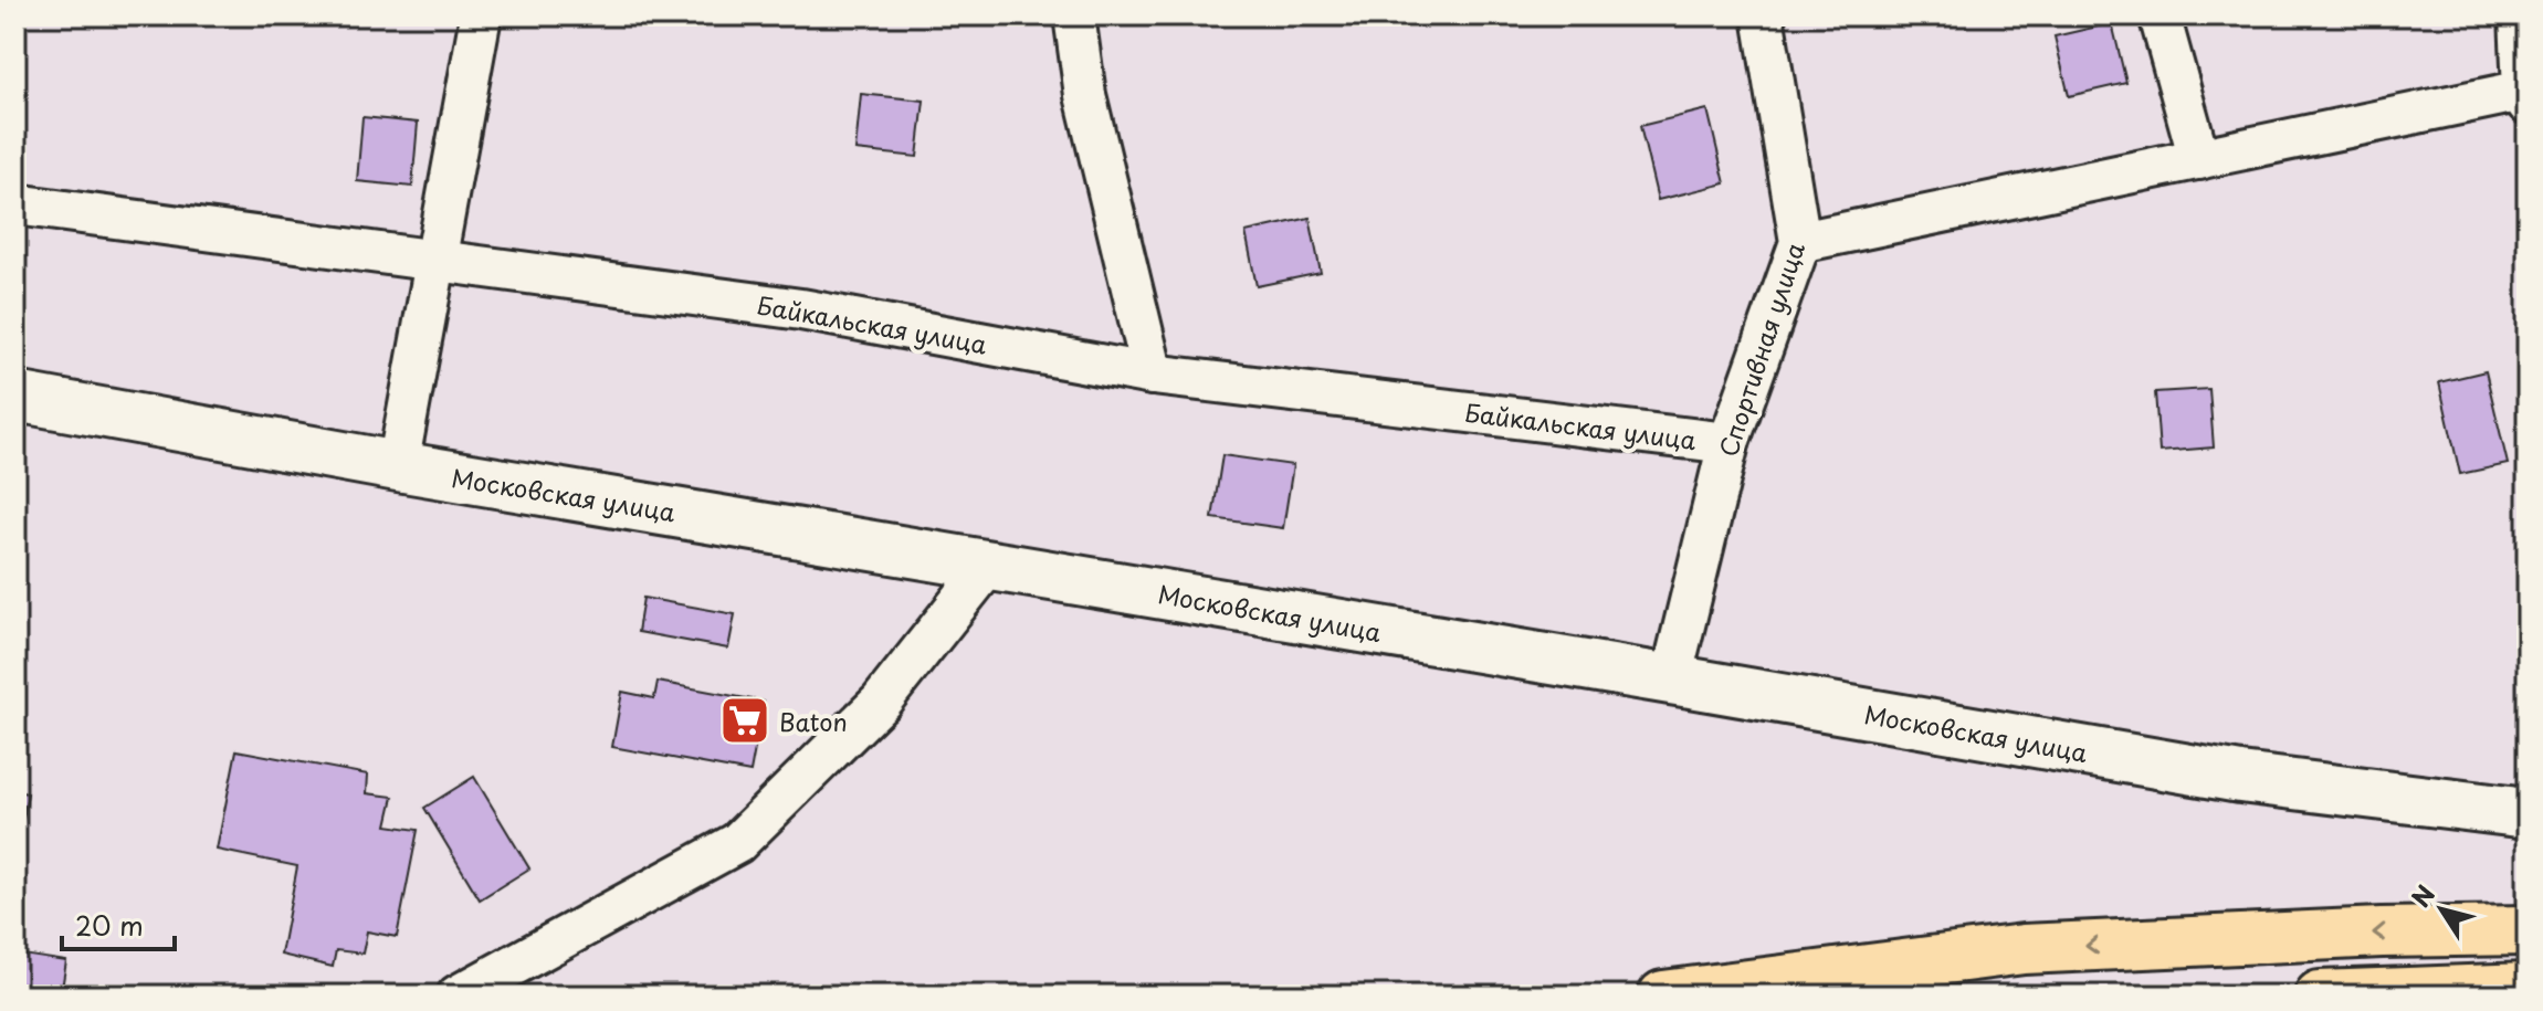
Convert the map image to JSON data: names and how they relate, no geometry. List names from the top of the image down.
{
  "streets": {
    "street": ["Байкальская улица", "Спортивная улица", "Московская улица"]
  },
  "crossings": [
    ["Байкальская улица", "Спортивная улица"],
    ["Спортивная улица", "Московская улица"]
  ],
  "places": {
    "supermarket": ["Baton"]
  },
  "scale_bar": "20 m",
  "north": "top left"
}
